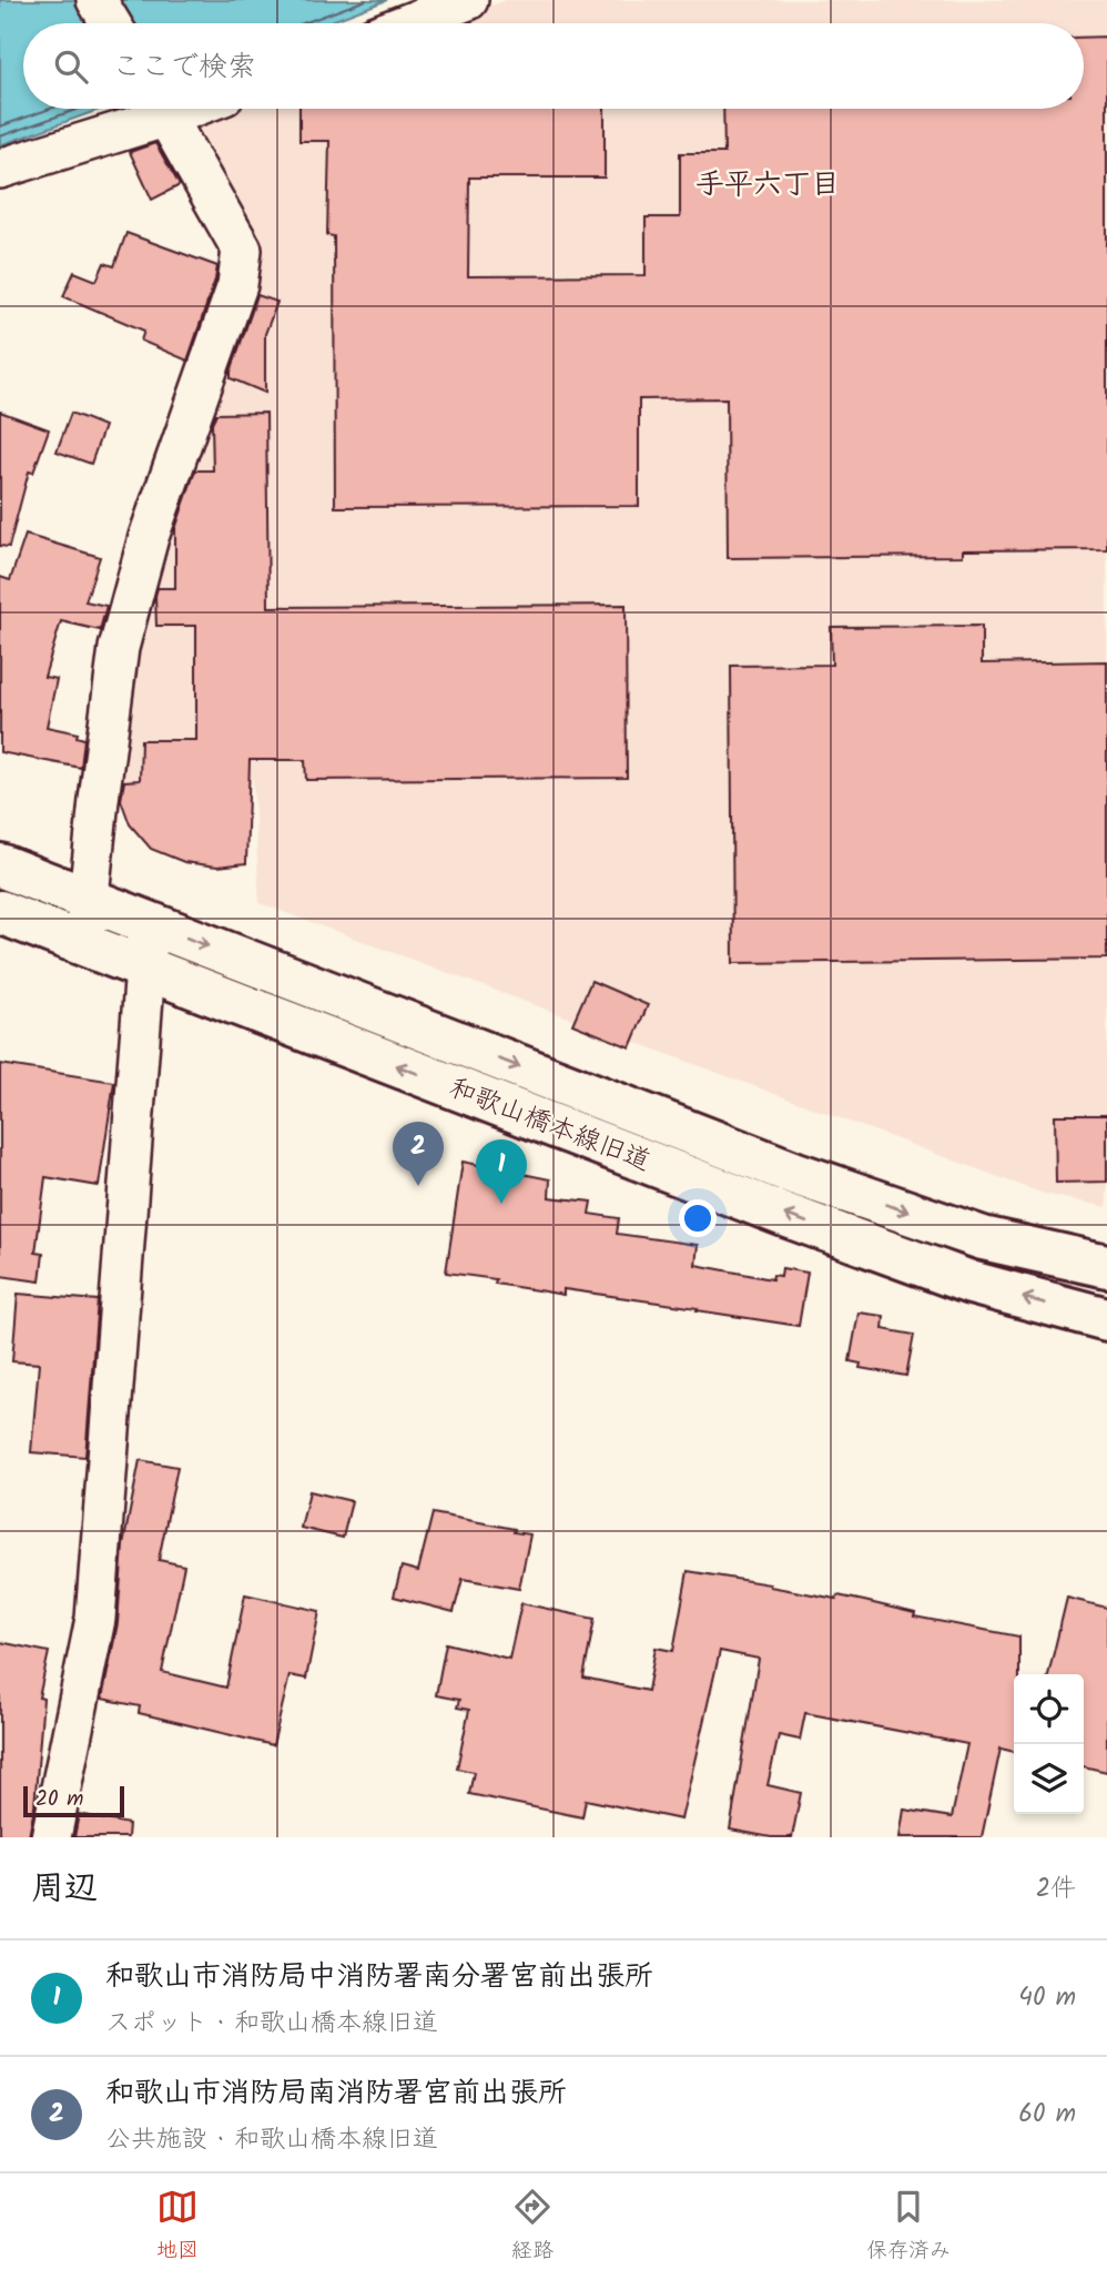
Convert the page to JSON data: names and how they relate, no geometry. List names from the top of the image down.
{
  "streets": {
    "street": ["和歌山橋本線旧道"]
  },
  "districts": ["手平六丁目"],
  "scale_bar": "20 m",
  "page": {
    "search": "ここで検索",
    "pins": ["2", "1"],
    "scale": "20 m",
    "heading": ["周辺", "2件"],
    "list": [
      {
        "mark": "1",
        "name": "和歌山市消防局中消防署南分署宮前出張所",
        "note": "スポット · 和歌山橋本線旧道",
        "value": "40 m"
      },
      {
        "mark": "2",
        "name": "和歌山市消防局南消防署宮前出張所",
        "note": "公共施設 · 和歌山橋本線旧道",
        "value": "60 m"
      }
    ],
    "nav": ["地図", "経路", "保存済み"]
  }
}
